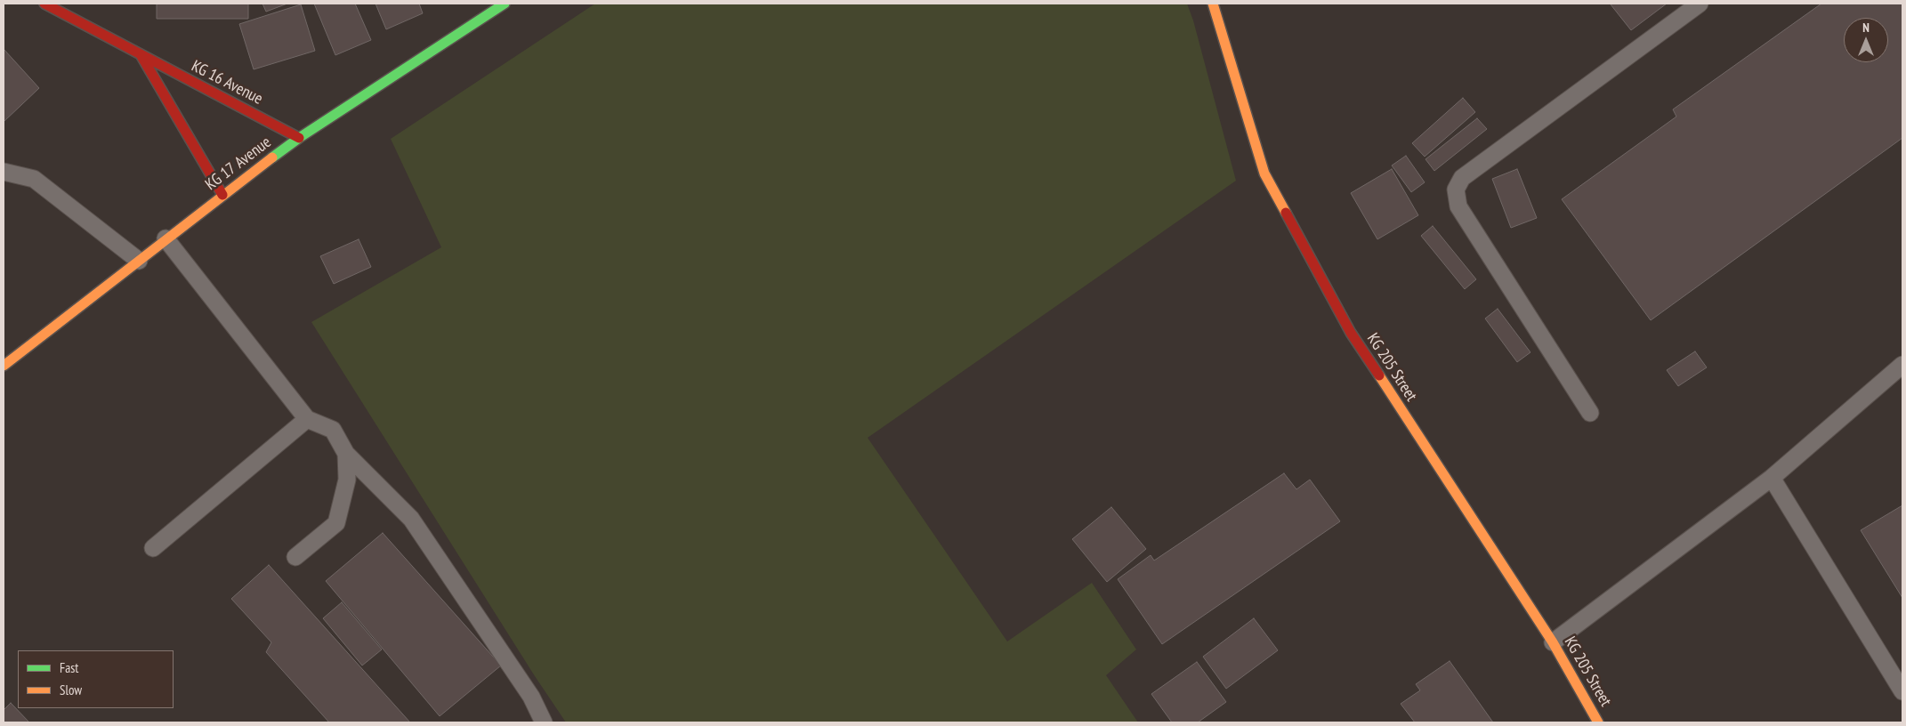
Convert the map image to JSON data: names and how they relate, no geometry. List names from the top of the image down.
{
  "streets": {
    "street": ["KG 16 Avenue", "KG 17 Avenue", "KG 205 Street"]
  },
  "crossings": [
    ["KG 16 Avenue", "KG 17 Avenue"]
  ],
  "legend": ["Fast", "Slow"],
  "north": "top"
}
